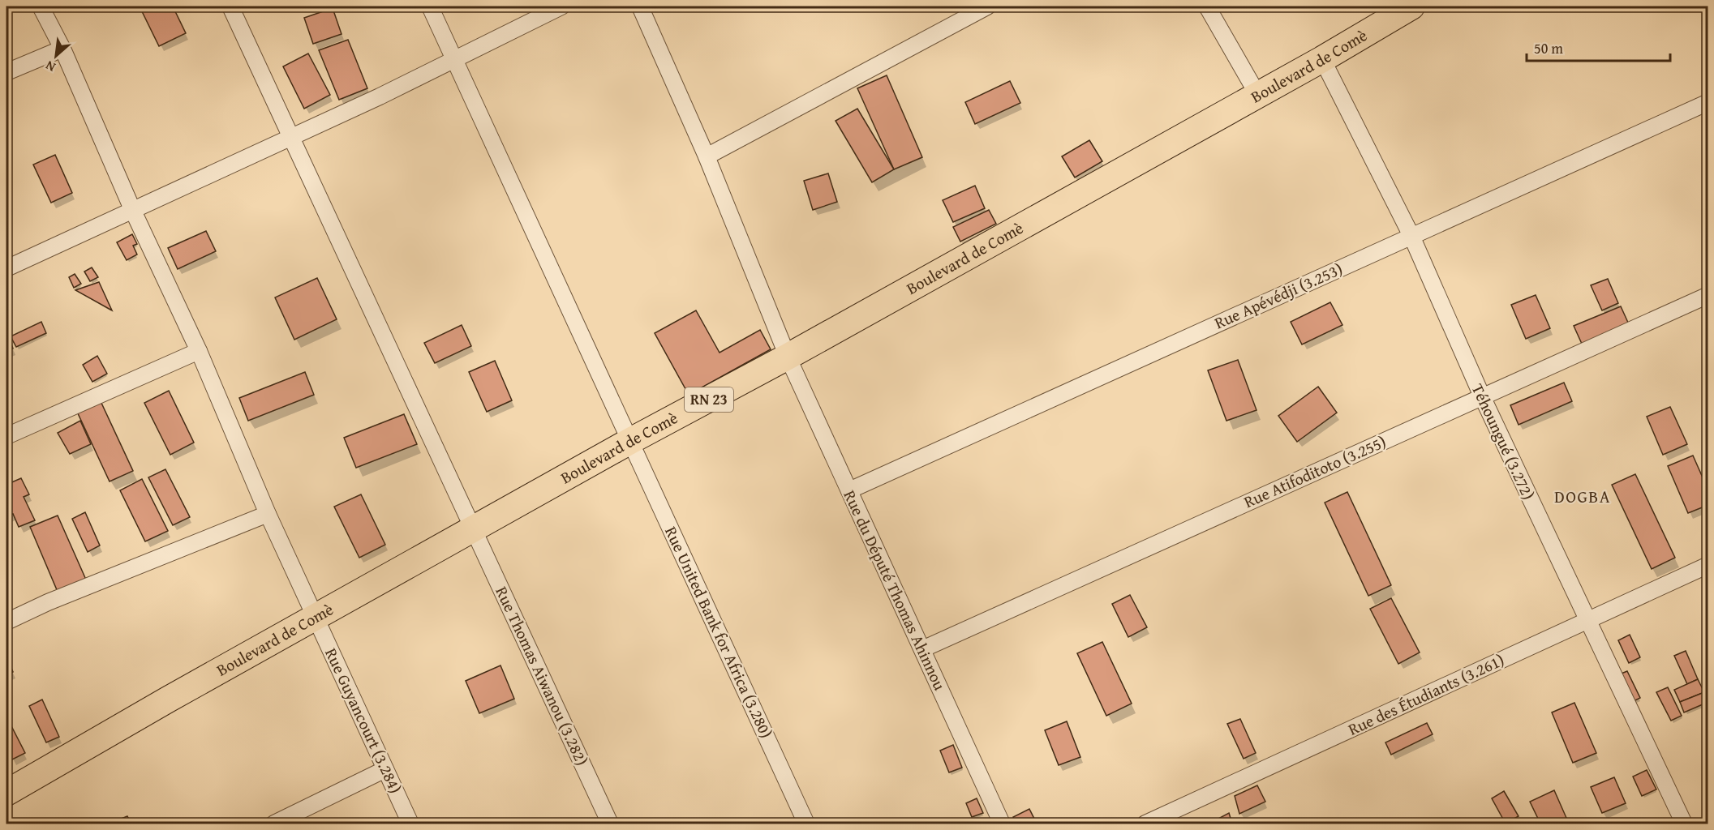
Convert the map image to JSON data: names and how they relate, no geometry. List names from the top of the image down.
{
  "streets": {
    "main road": ["Boulevard de Comè", "RN 23"],
    "street": [
      "Rue Apévédji (3.253)",
      "Téhoungué (3.272)",
      "Rue Atifoditoto (3.255)",
      "Rue du Député Thomas Ahinnou",
      "Rue United Bank for Africa (3.280)",
      "Rue Thomas Aiwanou (3.282)",
      "Rue des Étudiants (3.261)",
      "Rue Guyancourt (3.284)"
    ]
  },
  "crossings": [
    ["Boulevard de Comè", "Téhoungué (3.272)"],
    ["Boulevard de Comè", "Rue du Député Thomas Ahinnou"],
    ["Boulevard de Comè", "Rue United Bank for Africa (3.280)"],
    ["Boulevard de Comè", "Rue Thomas Aiwanou (3.282)"],
    ["Boulevard de Comè", "Rue Guyancourt (3.284)"],
    ["Rue Apévédji (3.253)", "Téhoungué (3.272)"],
    ["Rue Apévédji (3.253)", "Rue du Député Thomas Ahinnou"],
    ["Téhoungué (3.272)", "Rue Atifoditoto (3.255)"],
    ["Téhoungué (3.272)", "Rue des Étudiants (3.261)"],
    ["Rue Atifoditoto (3.255)", "Rue du Député Thomas Ahinnou"]
  ],
  "districts": ["DOGBA"],
  "scale_bar": "50 m",
  "north": "bottom left"
}
